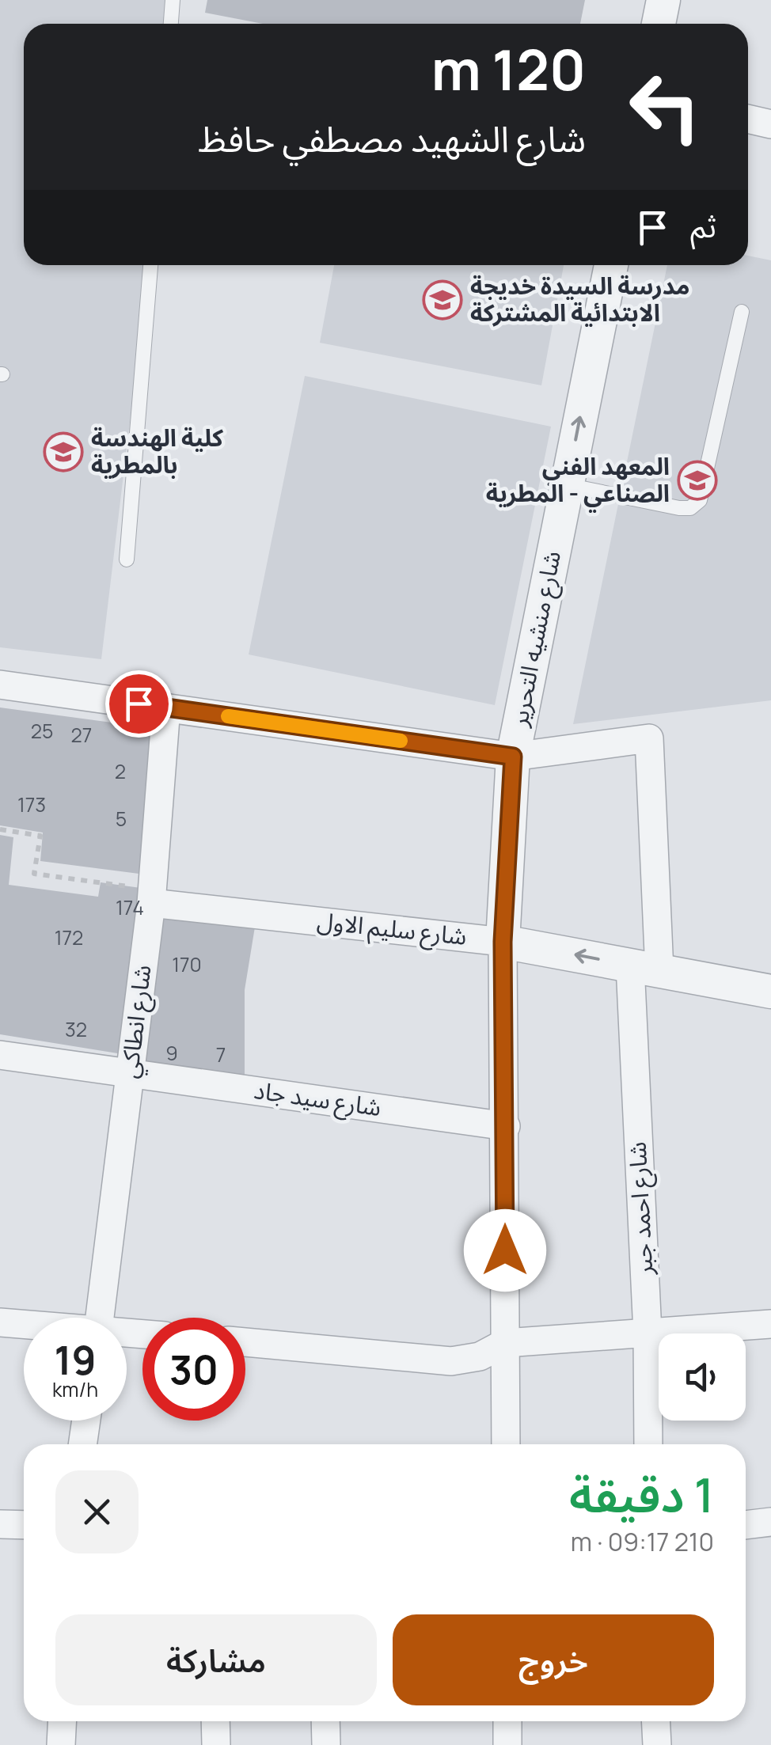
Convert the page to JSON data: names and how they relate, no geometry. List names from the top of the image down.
{
  "streets": {
    "street": [
      "شارع منشيه التحرير",
      "شارع سليم الاول",
      "شارع انطاكي",
      "شارع سيد جاد",
      "شارع احمد جبر"
    ]
  },
  "crossings": [
    ["شارع منشيه التحرير", "شارع سليم الاول"],
    ["شارع منشيه التحرير", "شارع سيد جاد"],
    ["شارع منشيه التحرير", "شارع احمد جبر"],
    ["شارع سليم الاول", "شارع انطاكي"],
    ["شارع سليم الاول", "شارع احمد جبر"],
    ["شارع انطاكي", "شارع سيد جاد"]
  ],
  "places": {
    "school or university": ["مدرسة السيدة خديجة الابتدائية المشتركة", "كلية الهندسة بالمطرية", "المعهد الفني الصناعي - المطرية"]
  },
  "house_numbers": [
    "25",
    "27",
    "2",
    "173",
    "5",
    "174",
    "172",
    "170",
    "32",
    "9",
    "7"
  ],
  "page": {
    "turn": ["120 m", "شارع الشهيد مصطفي حافظ"],
    "then": "ثم",
    "speed": "19 km/h",
    "limit": "30",
    "heading": ["1 دقيقة", "210 m · 09:17"],
    "buttons": ["خروج", "مشاركة"]
  }
}
